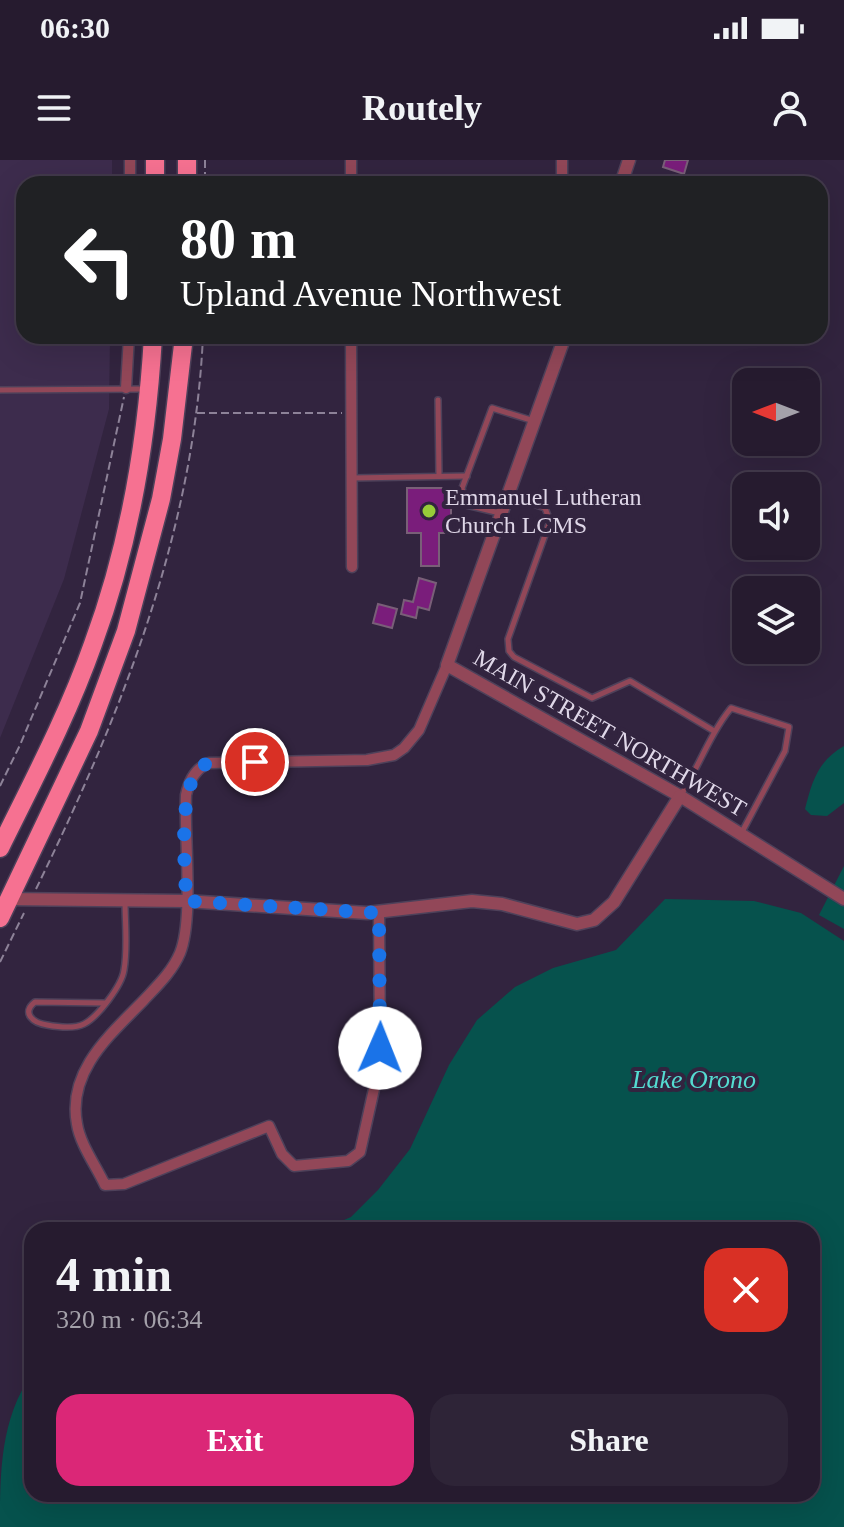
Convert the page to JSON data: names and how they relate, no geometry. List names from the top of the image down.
{
  "streets": {
    "street": ["MAIN STREET NORTHWEST"]
  },
  "water": ["Lake Orono"],
  "places": ["Emmanuel Lutheran Church LCMS"],
  "north": "left",
  "page": {
    "status": "06:30",
    "header": "Routely",
    "turn": ["80 m", "Upland Avenue Northwest"],
    "heading": ["4 min", "320 m · 06:34"],
    "buttons": ["Exit", "Share"]
  }
}
